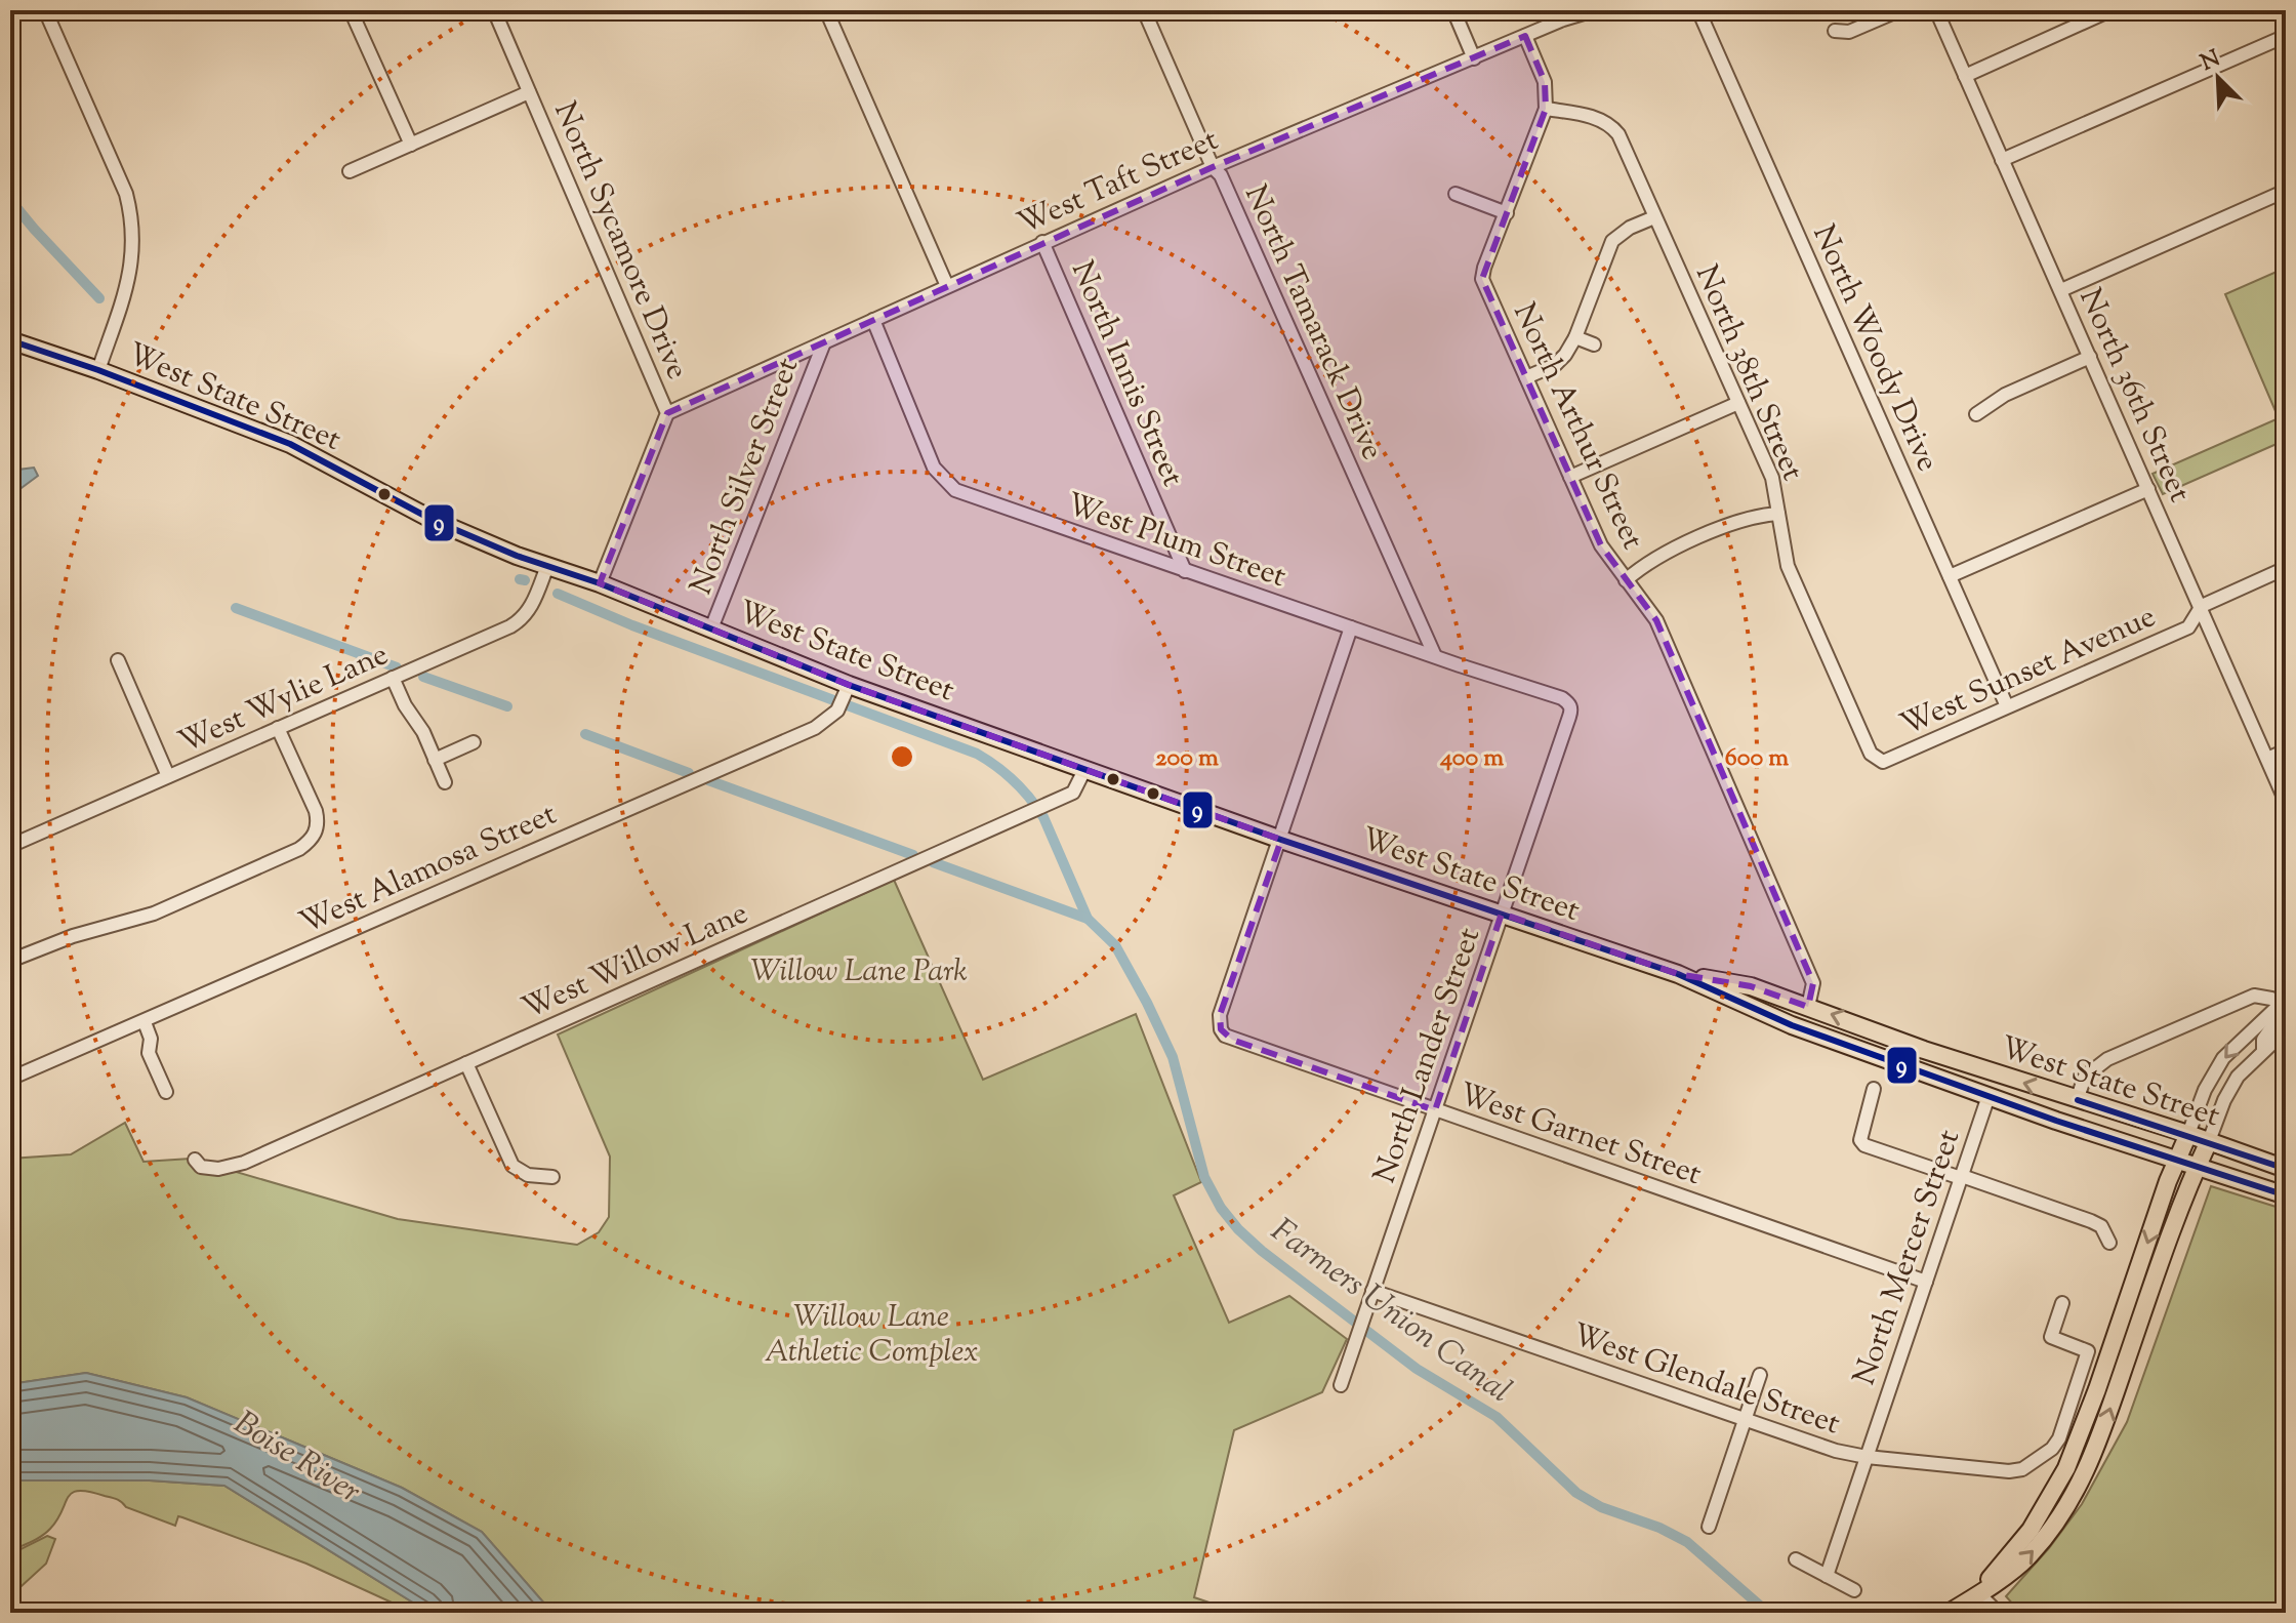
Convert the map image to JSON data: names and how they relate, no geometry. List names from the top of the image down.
{
  "streets": {
    "main road": ["West State Street"],
    "street": [
      "West Taft Street",
      "North Sycamore Drive",
      "North Tamarack Drive",
      "North Woody Drive",
      "North 38th Street",
      "North Innis Street",
      "North 36th Street",
      "North Arthur Street",
      "North Silver Street",
      "West Plum Street",
      "West Sunset Avenue",
      "West Wylie Lane",
      "West Alamosa Street",
      "West Willow Lane",
      "North Lander Street",
      "West Garnet Street",
      "North Mercer Street",
      "West Glendale Street"
    ]
  },
  "crossings": [
    ["West Taft Street", "North Sycamore Drive"],
    ["West Taft Street", "North Tamarack Drive"],
    ["West Taft Street", "North Innis Street"],
    ["West Taft Street", "North Arthur Street"],
    ["West Taft Street", "North Silver Street"],
    ["West Taft Street", "West Plum Street"],
    ["North Sycamore Drive", "West State Street"],
    ["North Tamarack Drive", "West Plum Street"],
    ["North Woody Drive", "West Sunset Avenue"],
    ["North 38th Street", "North Arthur Street"],
    ["North 38th Street", "West Sunset Avenue"],
    ["North Innis Street", "West Plum Street"],
    ["North 36th Street", "West Sunset Avenue"],
    ["West State Street", "North Arthur Street"],
    ["West State Street", "North Silver Street"],
    ["West State Street", "West Wylie Lane"],
    ["West State Street", "West Alamosa Street"],
    ["West State Street", "West Willow Lane"],
    ["West State Street", "North Lander Street"],
    ["West State Street", "West Garnet Street"],
    ["West State Street", "North Mercer Street"],
    ["West Plum Street", "North Lander Street"],
    ["North Lander Street", "West Garnet Street"],
    ["North Lander Street", "West Glendale Street"],
    ["West Garnet Street", "North Mercer Street"],
    ["North Mercer Street", "West Glendale Street"]
  ],
  "water": ["Farmers Union Canal", "Boise River"],
  "parks": ["Willow Lane Park", "Willow Lane Athletic Complex"],
  "lines": ["transit line 9"],
  "north": "top left",
  "rings": ["200 m", "400 m", "600 m"]
}
